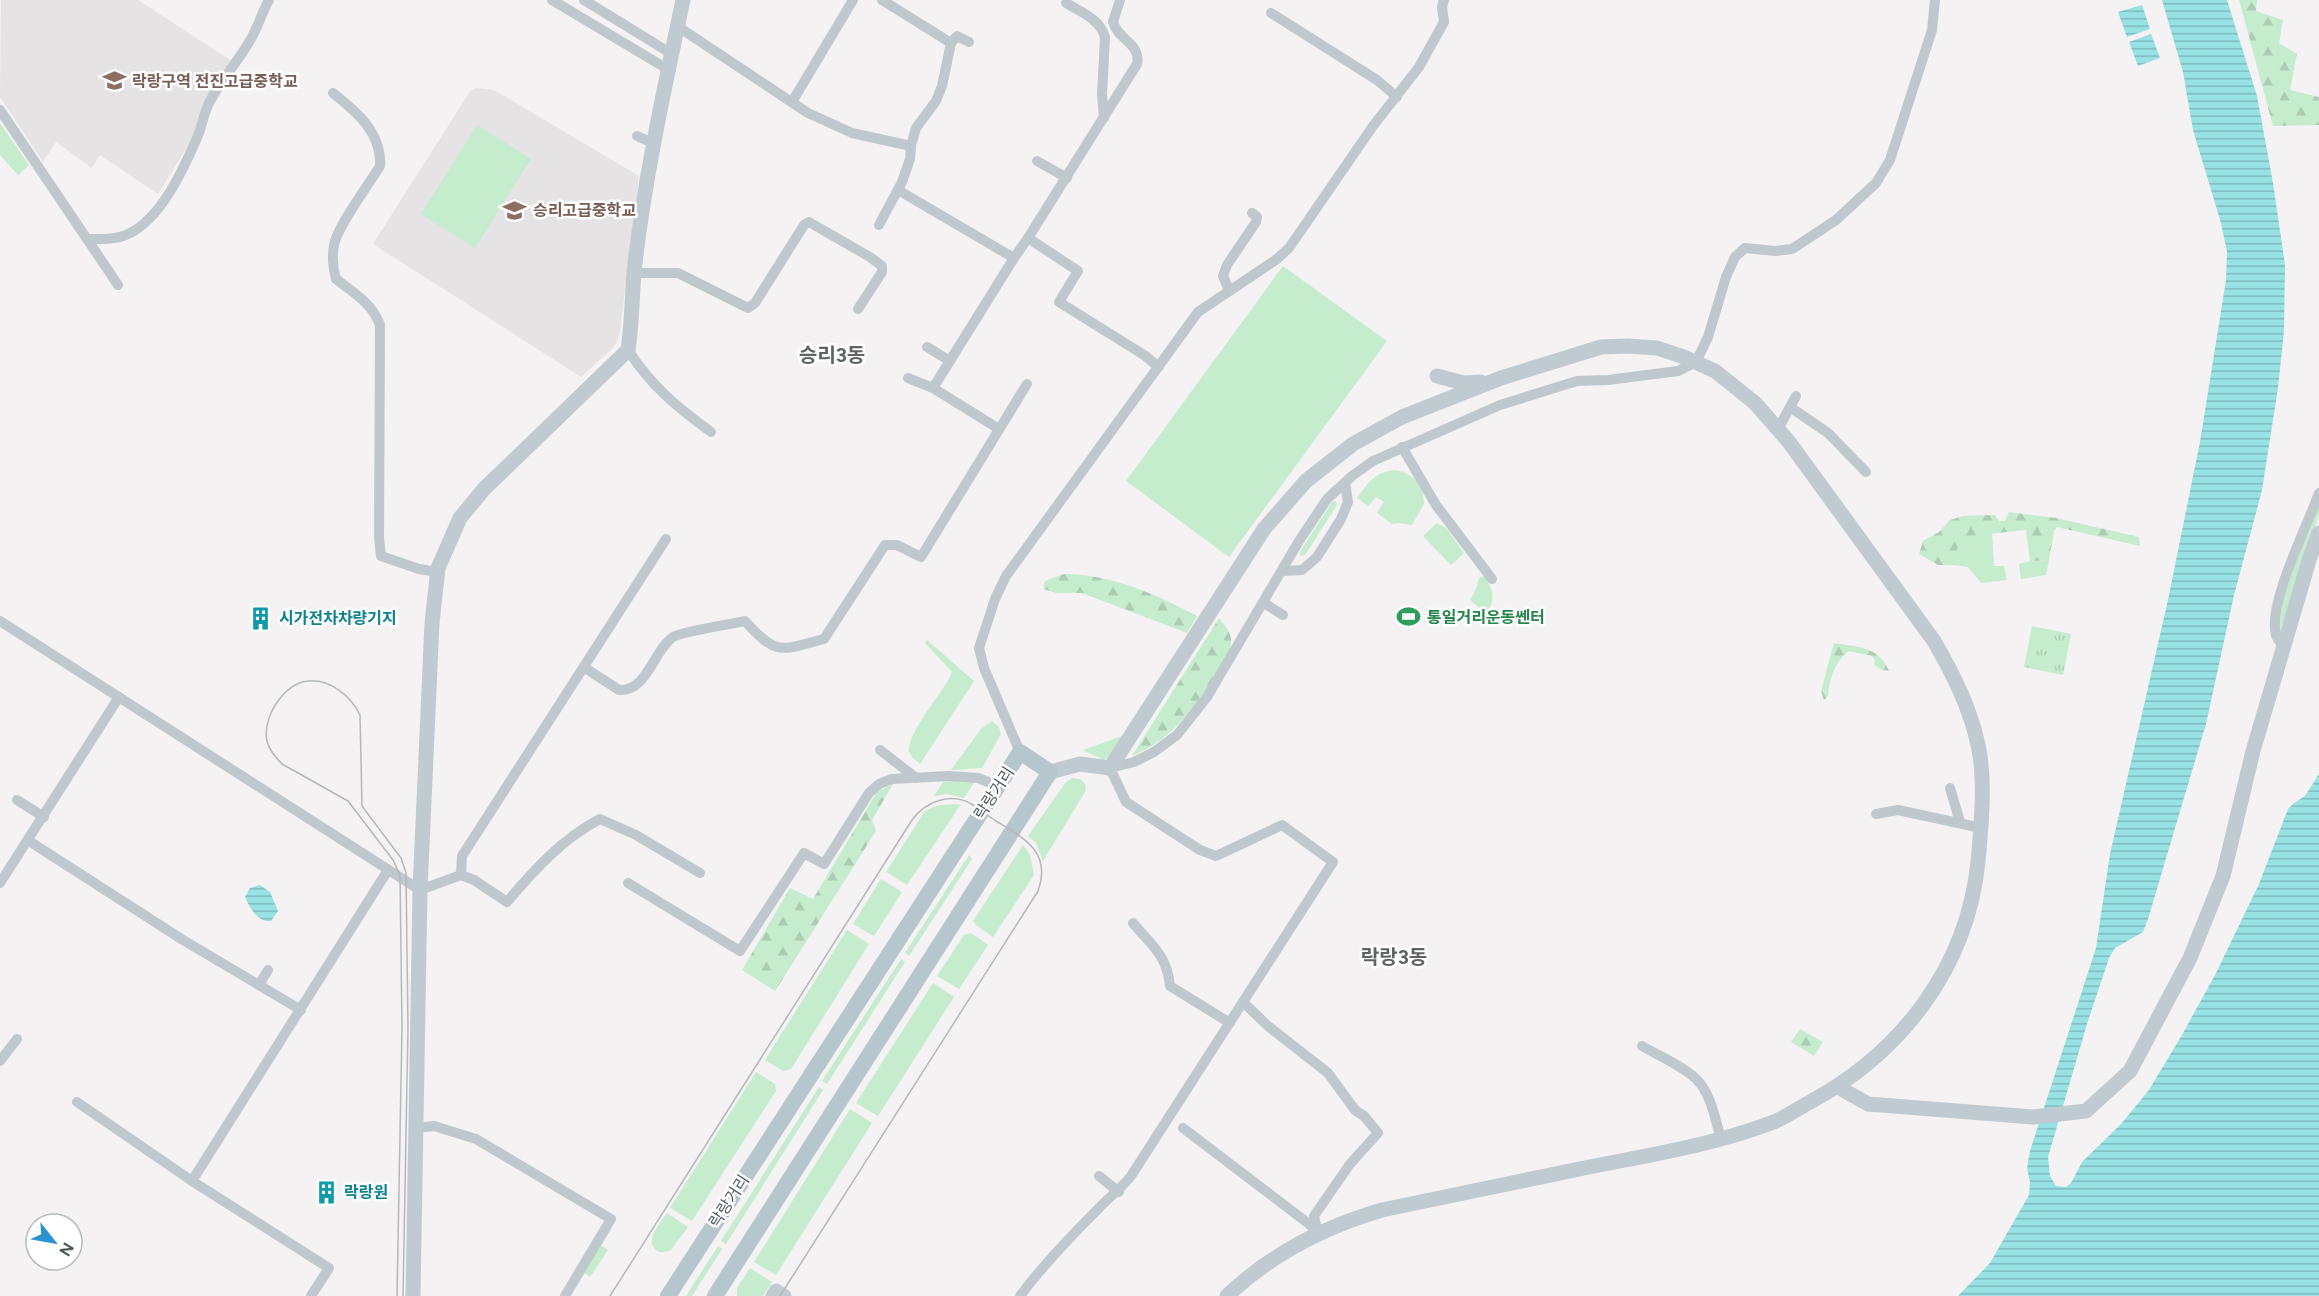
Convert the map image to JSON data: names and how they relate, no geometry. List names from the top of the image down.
{
  "streets": {
    "main road": ["락랑거리"]
  },
  "districts": ["승리3동", "락랑3동"],
  "places": {
    "school or university": ["락랑구역 전진고급중학교", "승리고급중학교"],
    "sports": ["통일거리운동쎈터"],
    "building": ["시가전차차량기지", "락랑원"]
  },
  "north": "bottom right"
}
